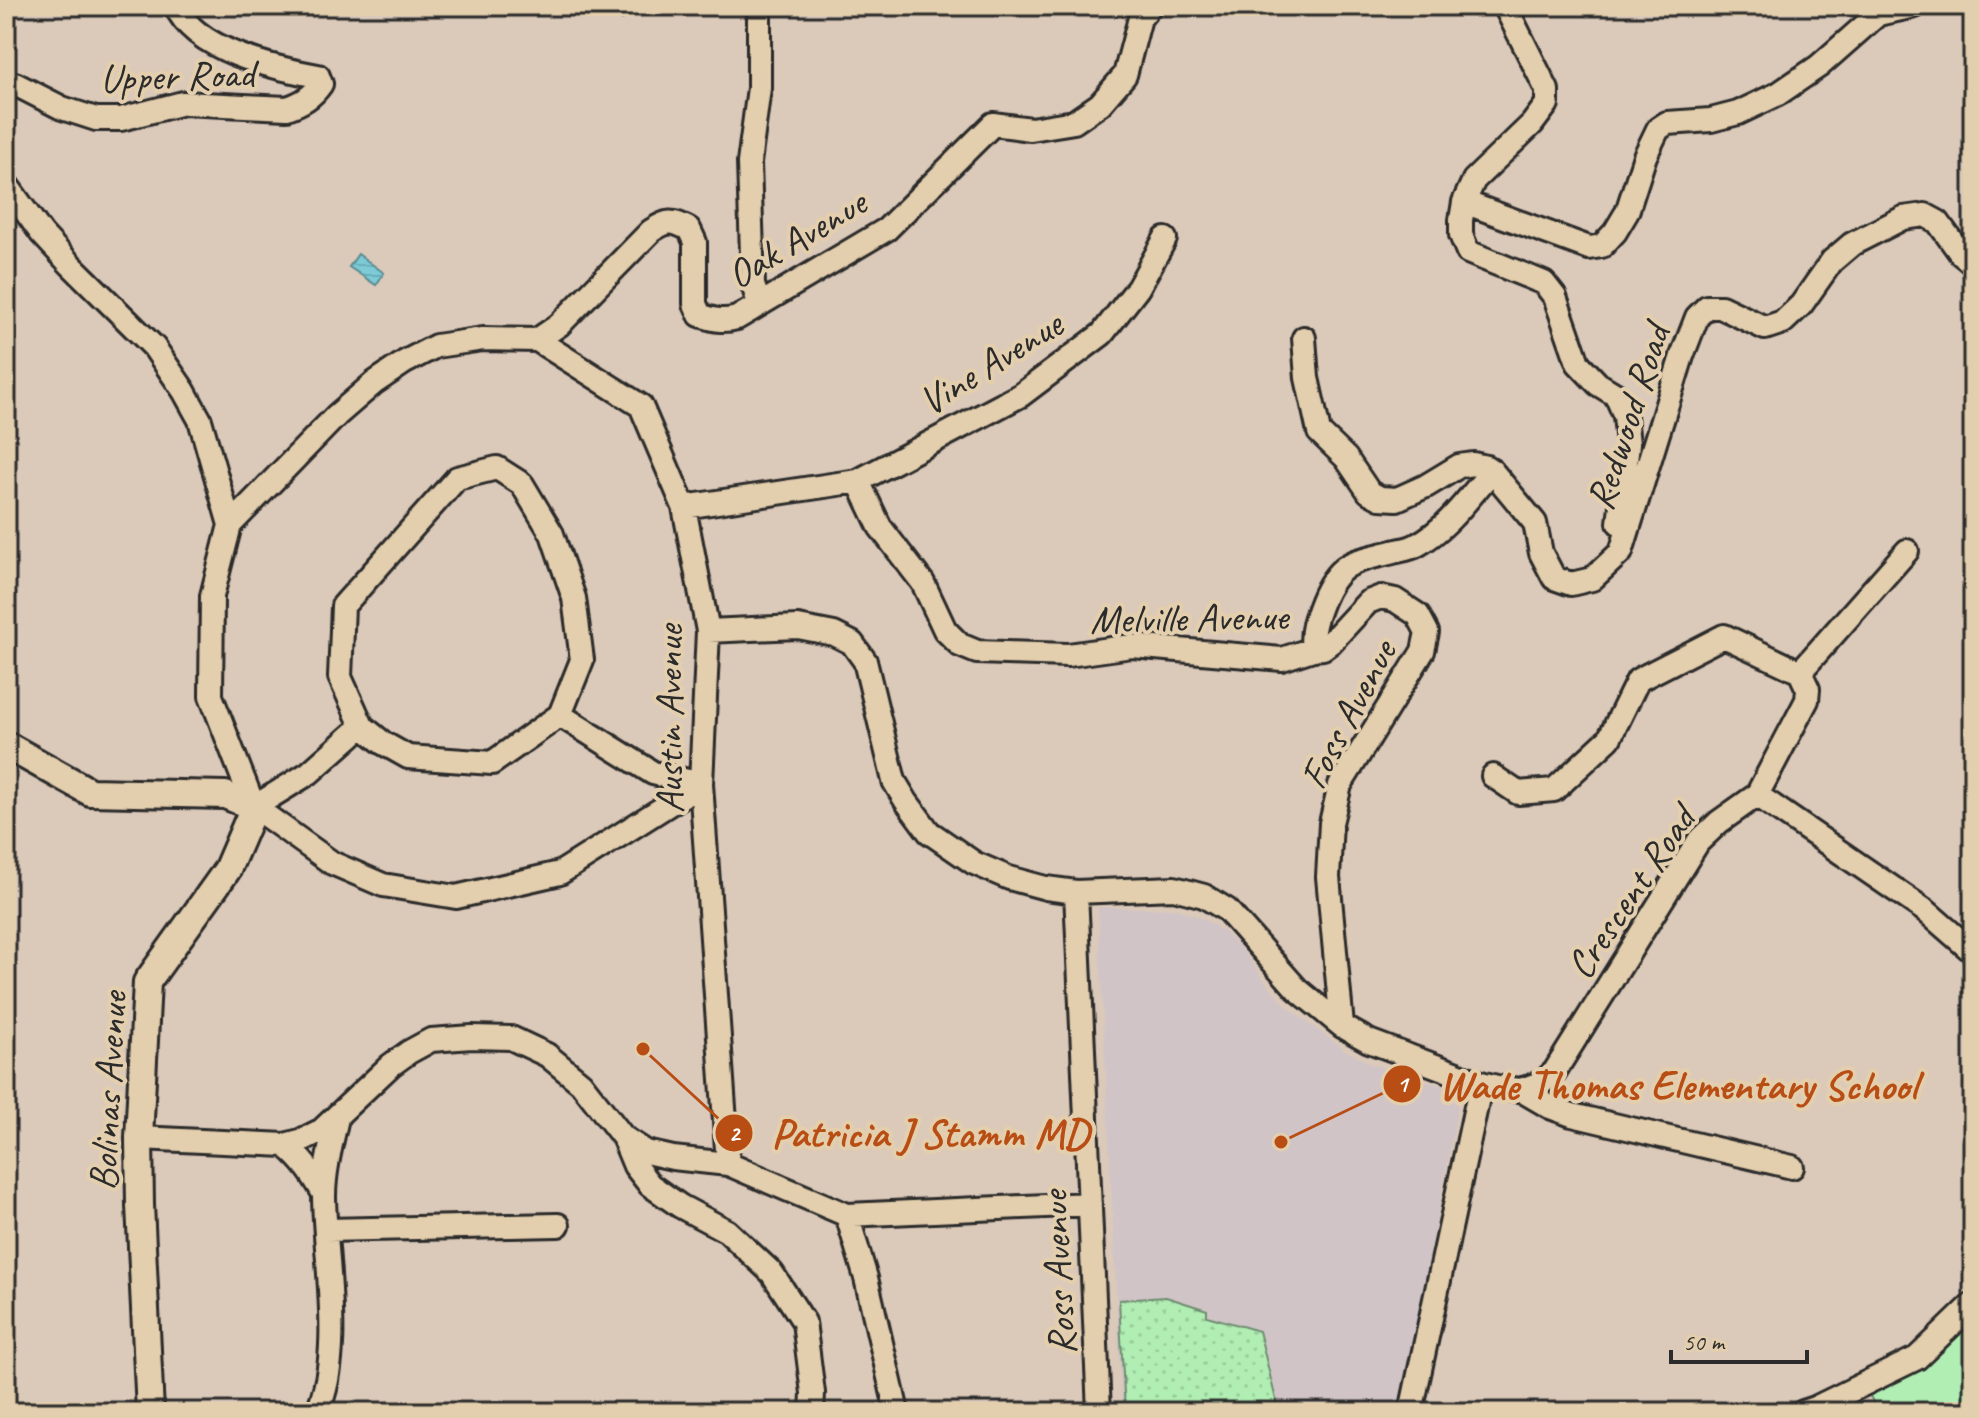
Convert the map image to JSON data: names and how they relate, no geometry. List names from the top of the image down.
{
  "streets": {
    "street": [
      "Upper Road",
      "Oak Avenue",
      "Vine Avenue",
      "Redwood Road",
      "Melville Avenue",
      "Foss Avenue",
      "Austin Avenue",
      "Crescent Road",
      "Bolinas Avenue",
      "Ross Avenue"
    ]
  },
  "crossings": [
    ["Oak Avenue", "Austin Avenue"],
    ["Vine Avenue", "Melville Avenue"],
    ["Melville Avenue", "Foss Avenue"]
  ],
  "places": ["Patricia J Stamm MD", "Wade Thomas Elementary School"],
  "scale_bar": "50 m"
}
